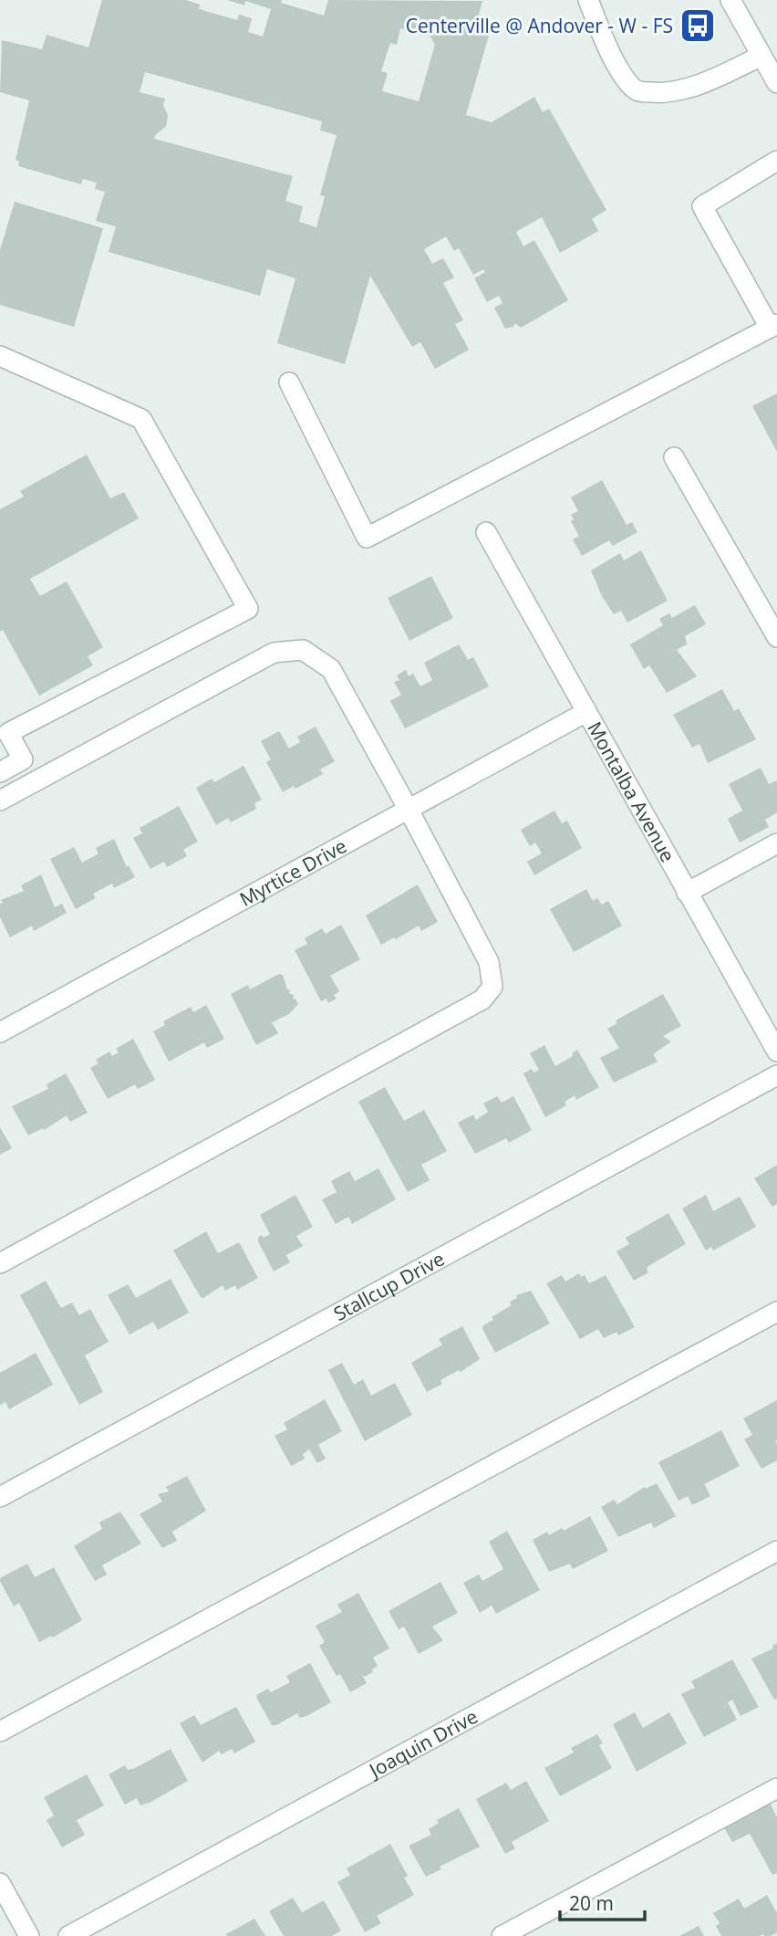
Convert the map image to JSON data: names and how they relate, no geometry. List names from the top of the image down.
{
  "streets": {
    "street": [
      "Montalba Avenue",
      "Myrtice Drive",
      "Stallcup Drive",
      "Joaquin Drive"
    ]
  },
  "crossings": [
    ["Montalba Avenue", "Myrtice Drive"]
  ],
  "places": {
    "bus stop": ["Centerville @ Andover - W - FS"]
  },
  "scale_bar": "20 m"
}
